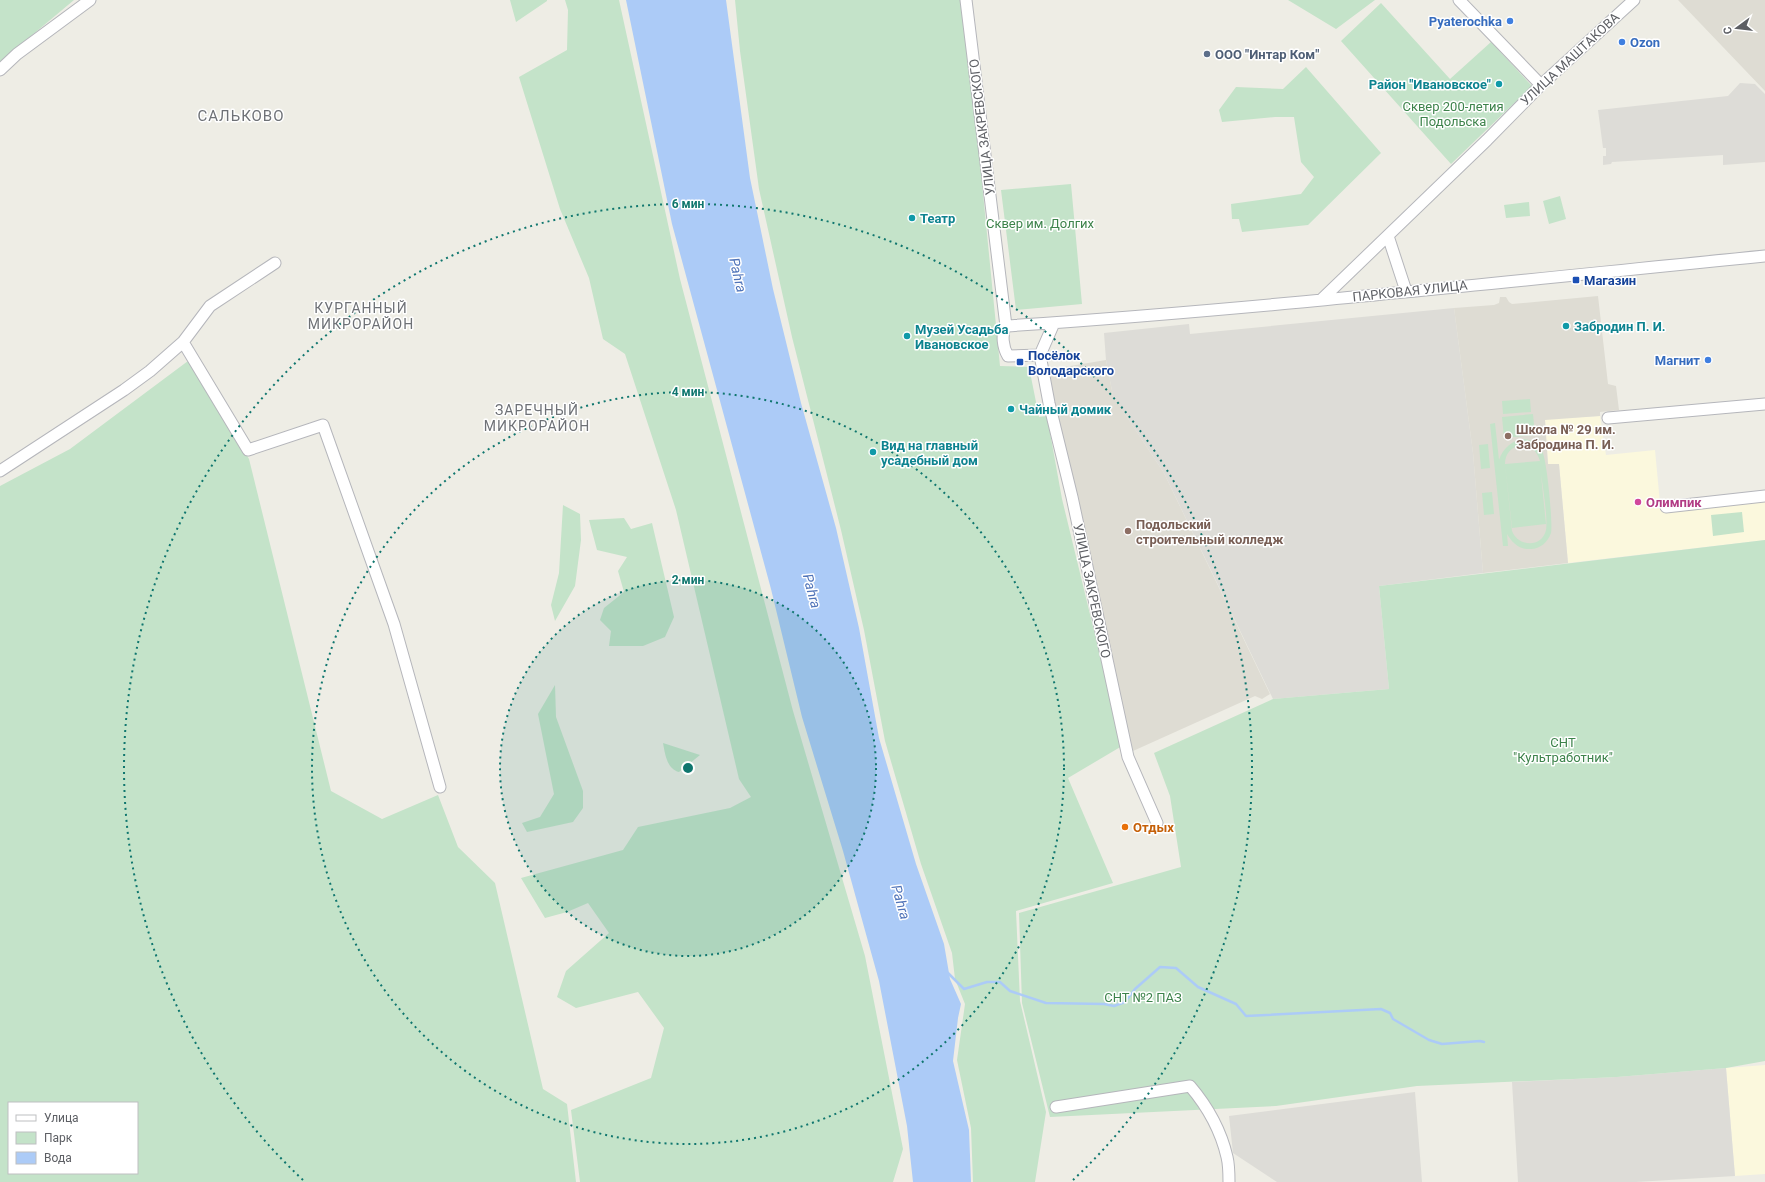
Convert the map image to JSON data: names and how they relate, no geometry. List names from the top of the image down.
{
  "streets": {
    "street": ["УЛИЦА МАШТАКОВА", "УЛИЦА ЗАКРЕВСКОГО", "ПАРКОВАЯ УЛИЦА"]
  },
  "crossings": [
    ["УЛИЦА МАШТАКОВА", "ПАРКОВАЯ УЛИЦА"],
    ["УЛИЦА ЗАКРЕВСКОГО", "ПАРКОВАЯ УЛИЦА"]
  ],
  "districts": ["САЛЬКОВО", "КУРГАННЫЙ МИКРОРАЙОН", "ЗАРЕЧНЫЙ МИКРОРАЙОН"],
  "water": ["Pahra"],
  "parks": [
    "Сквер 200-летия Подольска",
    "Сквер им. Долгих",
    "СНТ \"Культработник\"",
    "СНТ №2 ПАЗ"
  ],
  "places": {
    "other": [
      "Pyaterochka",
      "Ozon",
      "ООО \"Интар Ком\"",
      "Район \"Ивановское\"",
      "Театр",
      "Забродин П. И.",
      "Музей Усадьба Ивановское",
      "Магнит",
      "Чайный домик",
      "Школа № 29 им. Забродина П. И.",
      "Вид на главный усадебный дом",
      "Олимпик",
      "Подольский строительный колледж",
      "Отдых"
    ],
    "transit": ["Магазин", "Посёлок Володарского"]
  },
  "legend": ["Улица", "Парк", "Вода"],
  "north": "left",
  "rings": ["6 мин", "4 мин", "2 мин"]
}
